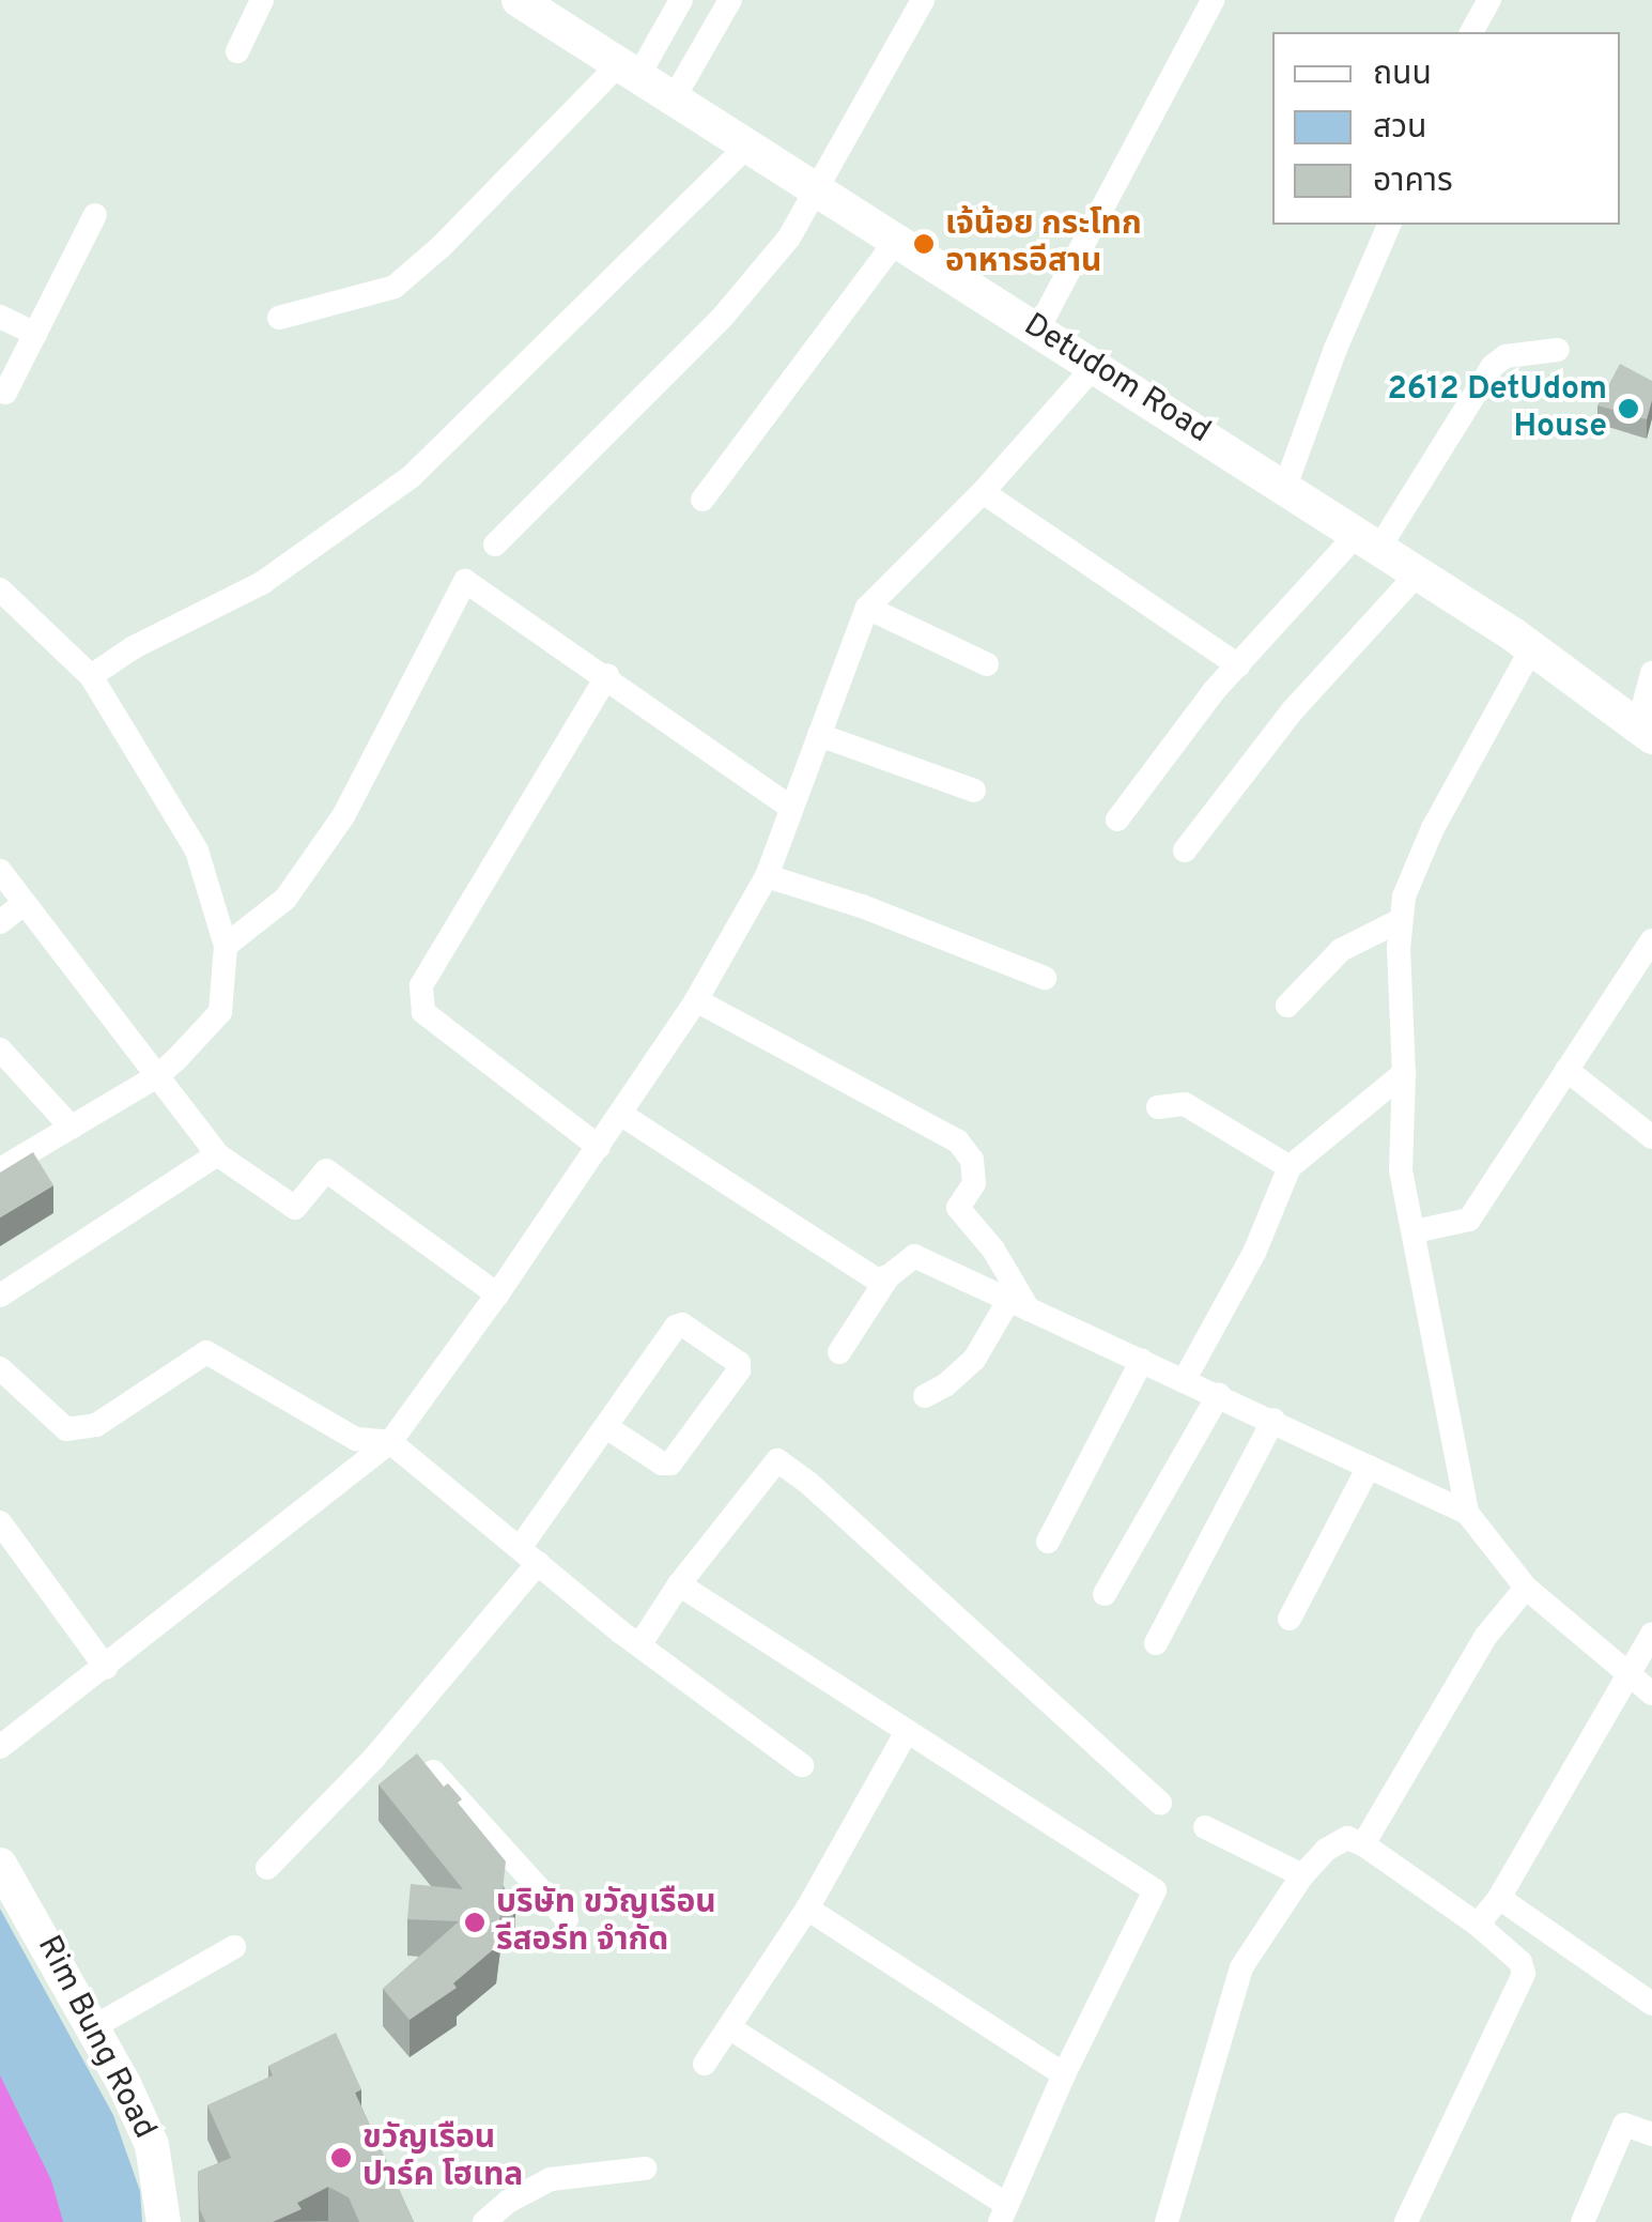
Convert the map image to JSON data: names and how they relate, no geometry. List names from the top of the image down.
{
  "streets": {
    "main road": ["Detudom Road", "Rim Bung Road"]
  },
  "places": [
    "เจ้น้อย กระโทก อาหารอีสาน",
    "2612 DetUdom House",
    "บริษัท ขวัญเรือน รีสอร์ท จำกัด",
    "ขวัญเรือน ปาร์ค โฮเทล"
  ],
  "legend": ["ถนน", "สวน", "อาคาร"]
}
